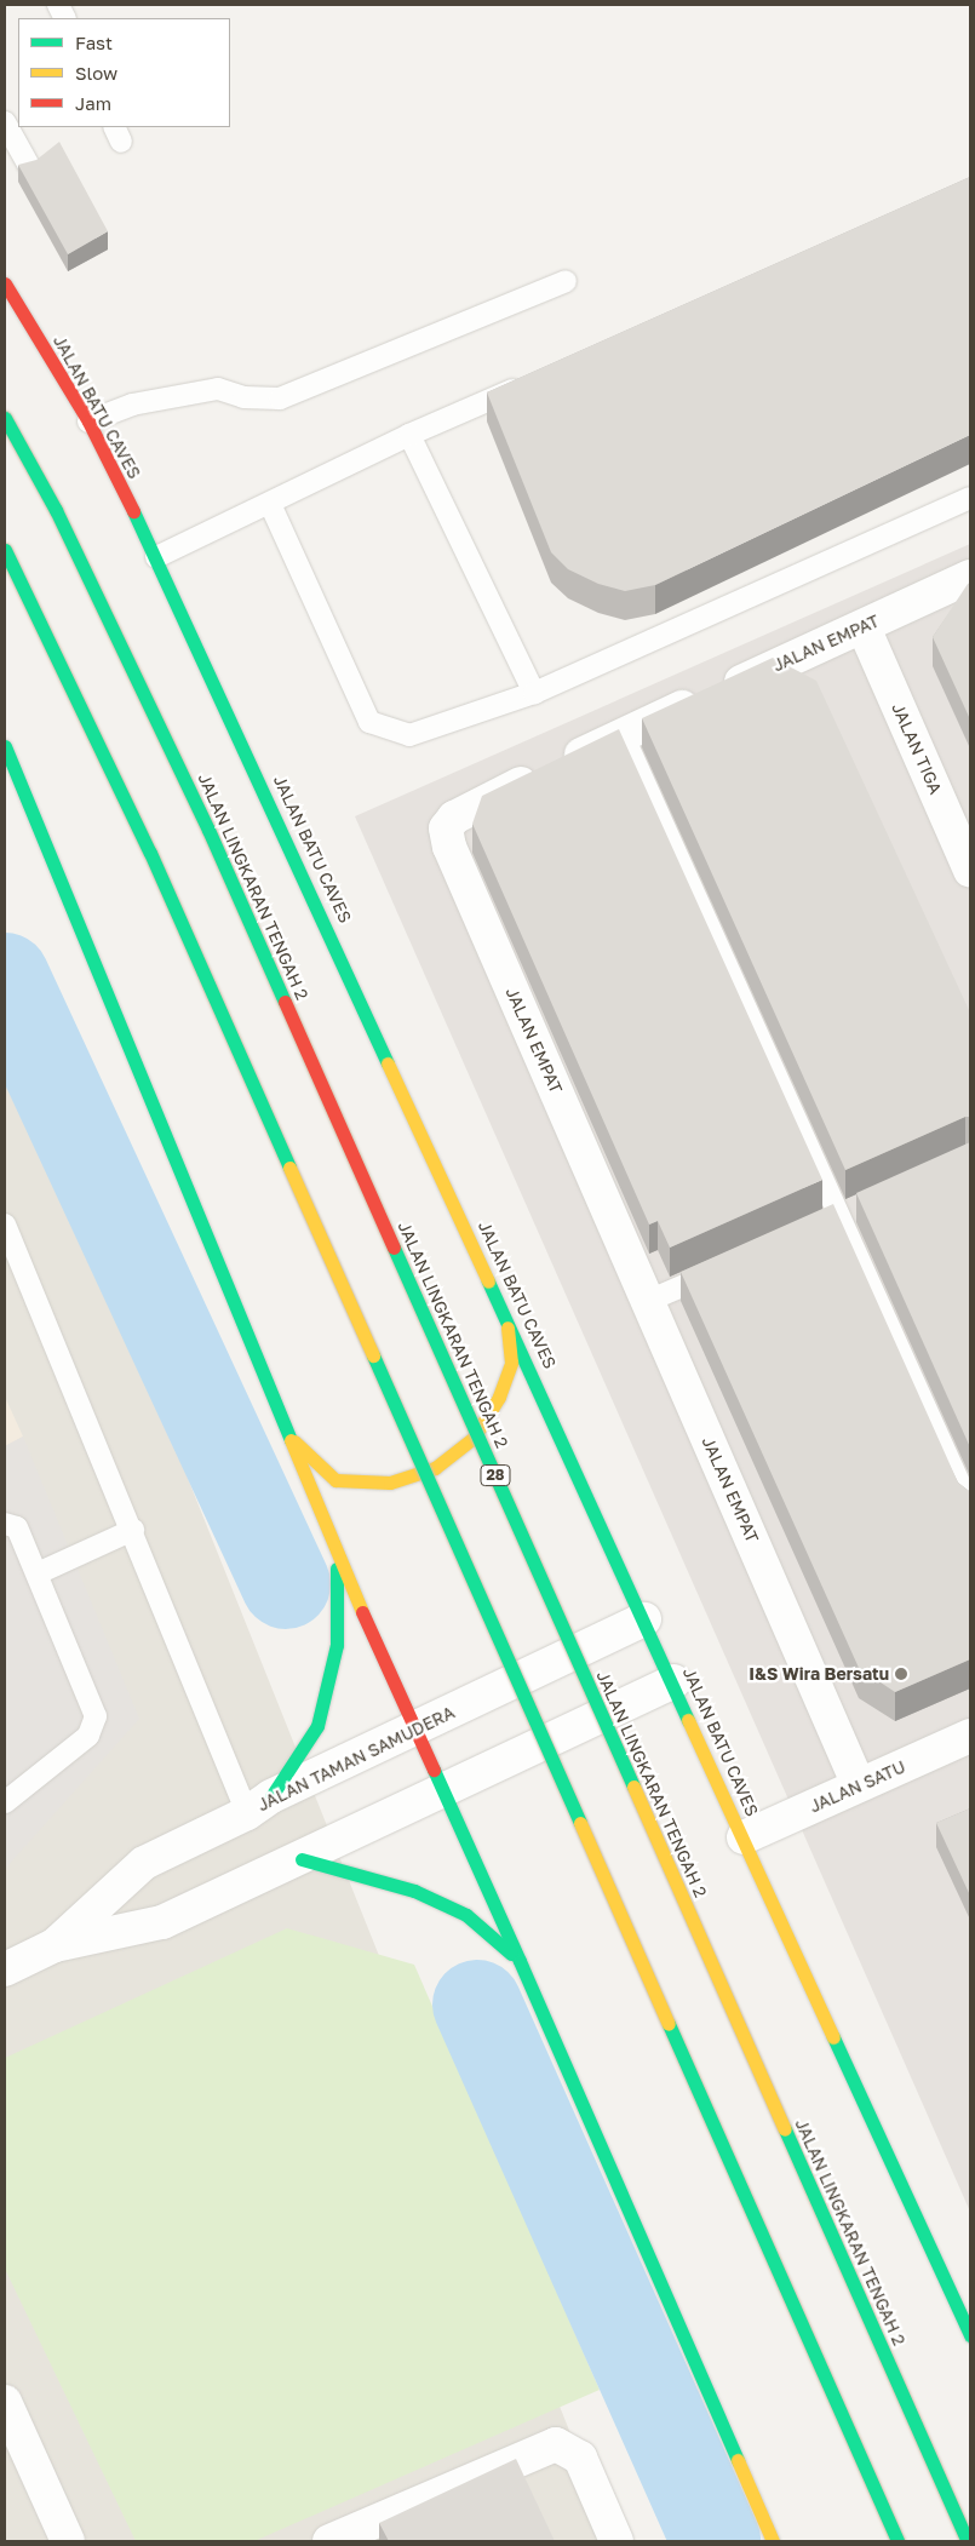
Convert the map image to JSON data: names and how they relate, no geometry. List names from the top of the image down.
{
  "streets": {
    "main road": ["JALAN BATU CAVES", "JALAN LINGKARAN TENGAH 2", "28"],
    "street": [
      "JALAN EMPAT",
      "JALAN TIGA",
      "JALAN TAMAN SAMUDERA",
      "JALAN SATU"
    ]
  },
  "crossings": [
    ["JALAN BATU CAVES", "JALAN TAMAN SAMUDERA"],
    ["JALAN BATU CAVES", "JALAN SATU"],
    ["JALAN EMPAT", "JALAN TIGA"],
    ["JALAN EMPAT", "JALAN SATU"]
  ],
  "places": ["I&S Wira Bersatu"],
  "legend": ["Fast", "Slow", "Jam"]
}
